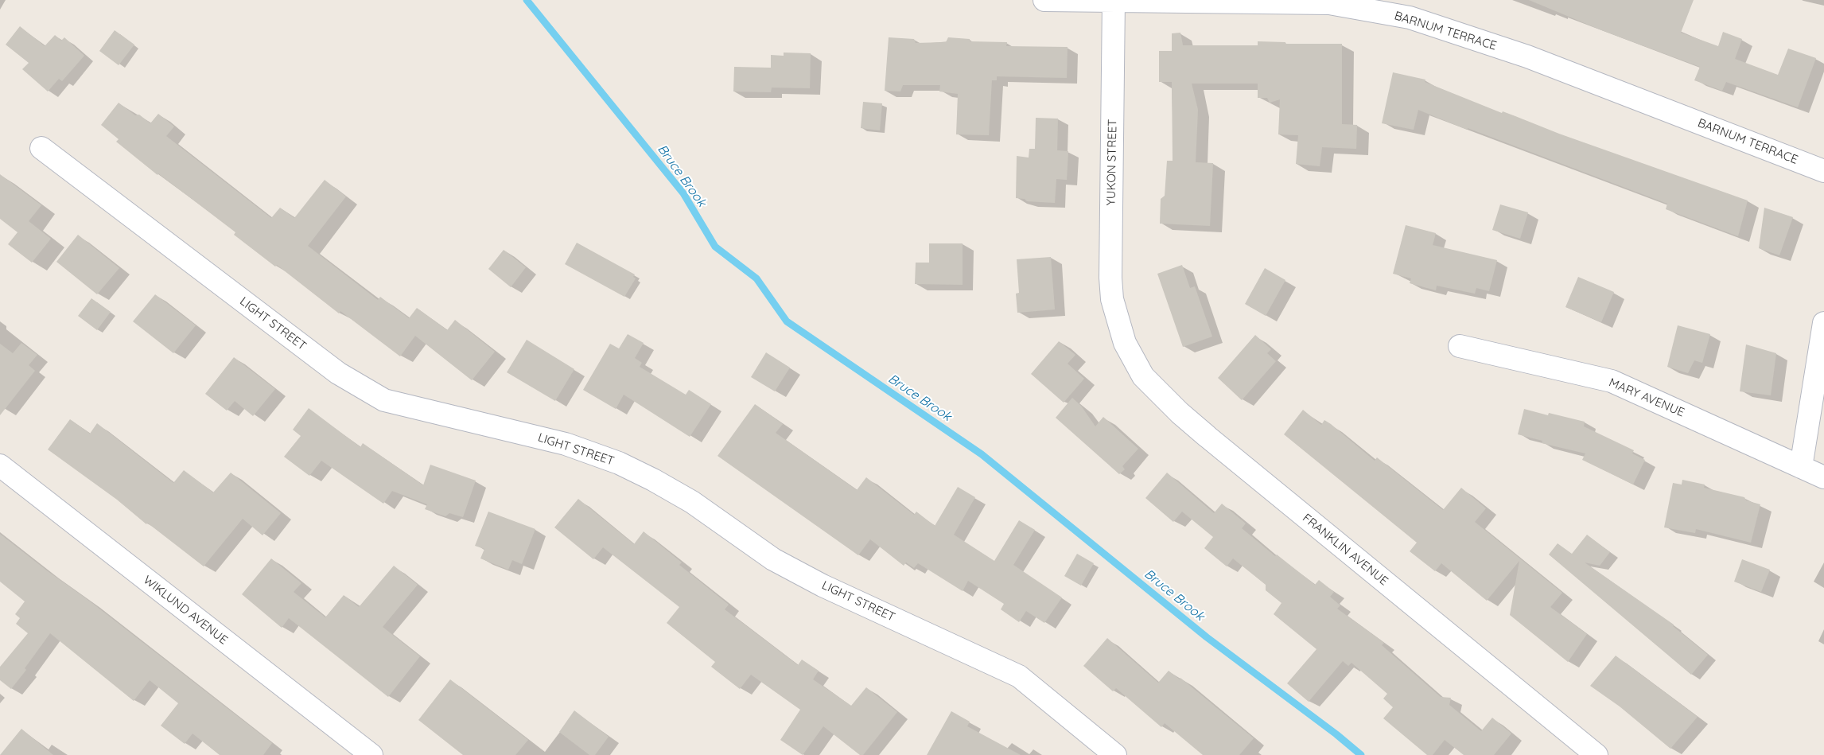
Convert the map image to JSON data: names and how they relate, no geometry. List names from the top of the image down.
{
  "streets": {
    "street": [
      "BARNUM TERRACE",
      "YUKON STREET",
      "LIGHT STREET",
      "MARY AVENUE",
      "FRANKLIN AVENUE",
      "WIKLUND AVENUE"
    ]
  },
  "crossings": [
    ["BARNUM TERRACE", "YUKON STREET"],
    ["YUKON STREET", "FRANKLIN AVENUE"]
  ],
  "water": ["Bruce Brook"]
}
